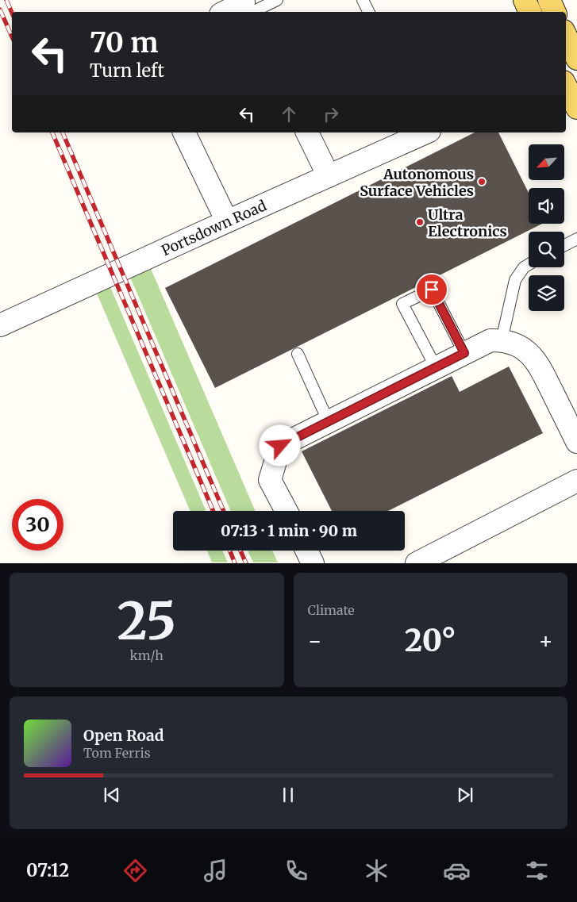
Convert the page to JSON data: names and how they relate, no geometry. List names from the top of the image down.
{
  "streets": {
    "street": ["Portsdown Road"]
  },
  "places": ["Autonomous Surface Vehicles", "Ultra Electronics"],
  "north": "bottom left",
  "page": {
    "turn": ["70 m", "Turn left"],
    "limit": "30",
    "trip": "07:13 · 1 min · 90 m",
    "tile": [
      ["25", "km/h"],
      "Climate"
    ],
    "heat": ["−", "20°", "+"],
    "song": ["Open Road", "Tom Ferris"],
    "tabs": "07:12"
  }
}
